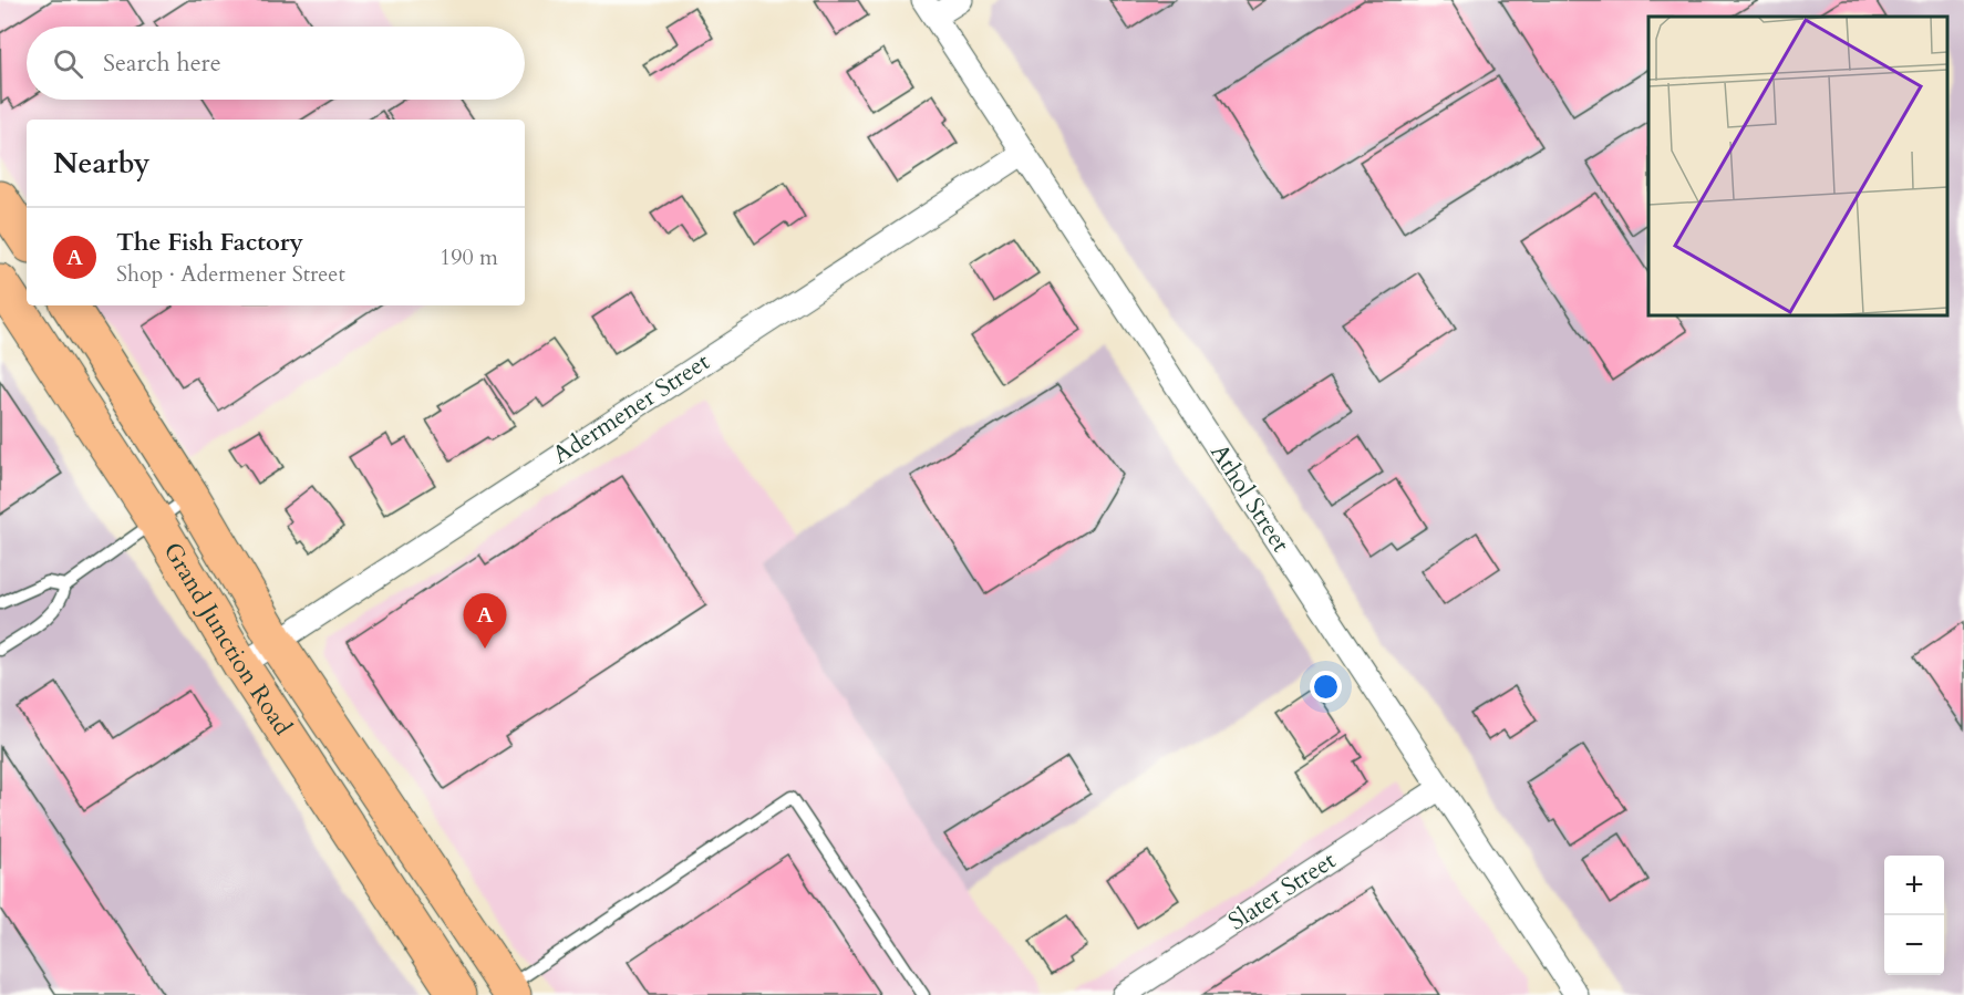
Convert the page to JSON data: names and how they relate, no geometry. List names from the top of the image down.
{
  "streets": {
    "highway": ["Grand Junction Road"],
    "street": ["Adermener Street", "Athol Street", "Slater Street"]
  },
  "crossings": [
    ["Adermener Street", "Athol Street"],
    ["Adermener Street", "Grand Junction Road"],
    ["Athol Street", "Slater Street"]
  ],
  "page": {
    "search": "Search here",
    "heading": "Nearby",
    "list": [
      {
        "mark": "A",
        "name": "The Fish Factory",
        "note": "Shop · Adermener Street",
        "value": "190 m"
      }
    ],
    "pins": "A",
    "map_buttons": ["+", "−"]
  }
}
